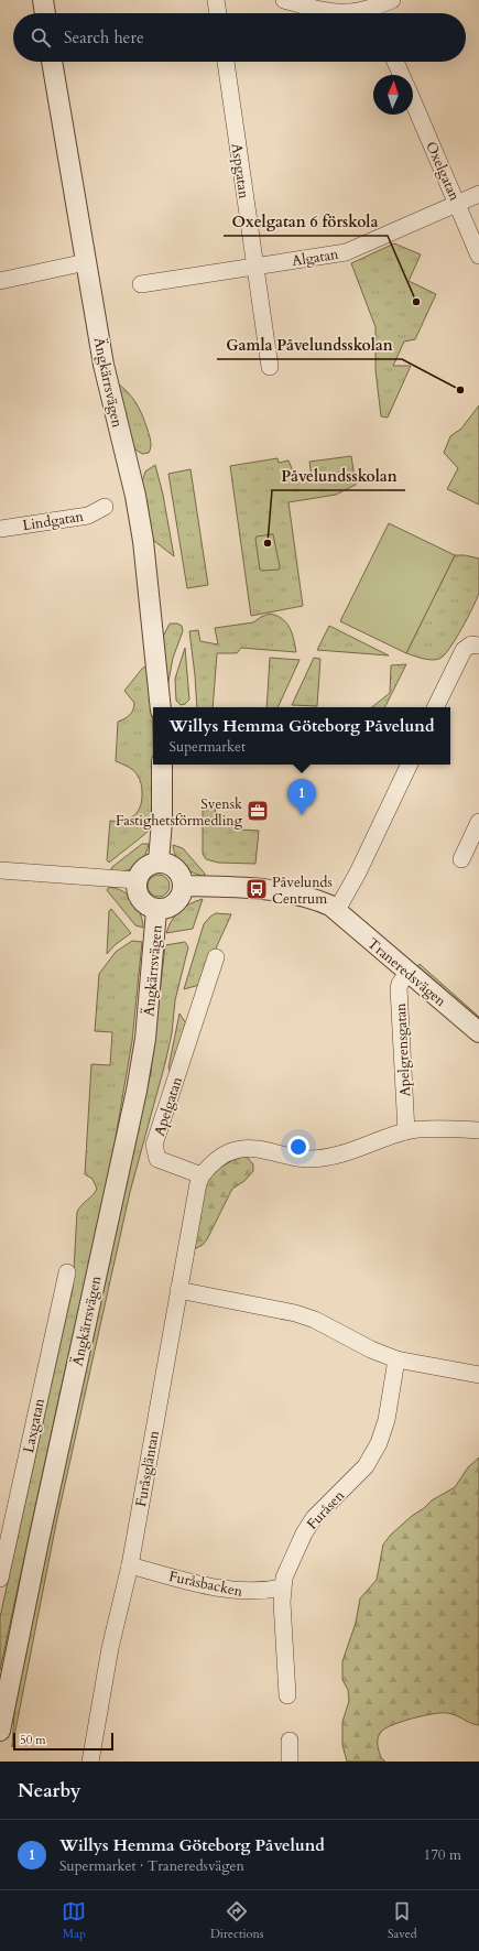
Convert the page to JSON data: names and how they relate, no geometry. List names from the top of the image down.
{
  "streets": {
    "street": [
      "Aspgatan",
      "Oxelgatan",
      "Algatan",
      "Ängkärrsvägen",
      "Lindgatan",
      "Traneredsvägen",
      "Apelgrensgatan",
      "Apelgatan",
      "Laxgatan",
      "Furåsgläntan",
      "Furåsen",
      "Furåsbacken"
    ]
  },
  "crossings": [
    ["Aspgatan", "Algatan"],
    ["Oxelgatan", "Algatan"],
    ["Ängkärrsvägen", "Traneredsvägen"],
    ["Traneredsvägen", "Apelgrensgatan"],
    ["Apelgatan", "Furåsgläntan"],
    ["Furåsgläntan", "Furåsbacken"],
    ["Furåsen", "Furåsbacken"]
  ],
  "places": {
    "other": ["Oxelgatan 6 förskola", "Gamla Påvelundsskolan", "Påvelundsskolan"],
    "office": ["Svensk Fastighetsförmedling"],
    "bus stop": ["Påvelunds Centrum"]
  },
  "scale_bar": "50 m",
  "north": "top",
  "page": {
    "search": "Search here",
    "popup": ["Willys Hemma Göteborg Påvelund", "Supermarket"],
    "pins": "1",
    "scale": "50 m",
    "heading": "Nearby",
    "list": [
      {
        "mark": "1",
        "name": "Willys Hemma Göteborg Påvelund",
        "note": "Supermarket · Traneredsvägen",
        "value": "170 m"
      }
    ],
    "nav": ["Map", "Directions", "Saved"]
  }
}
